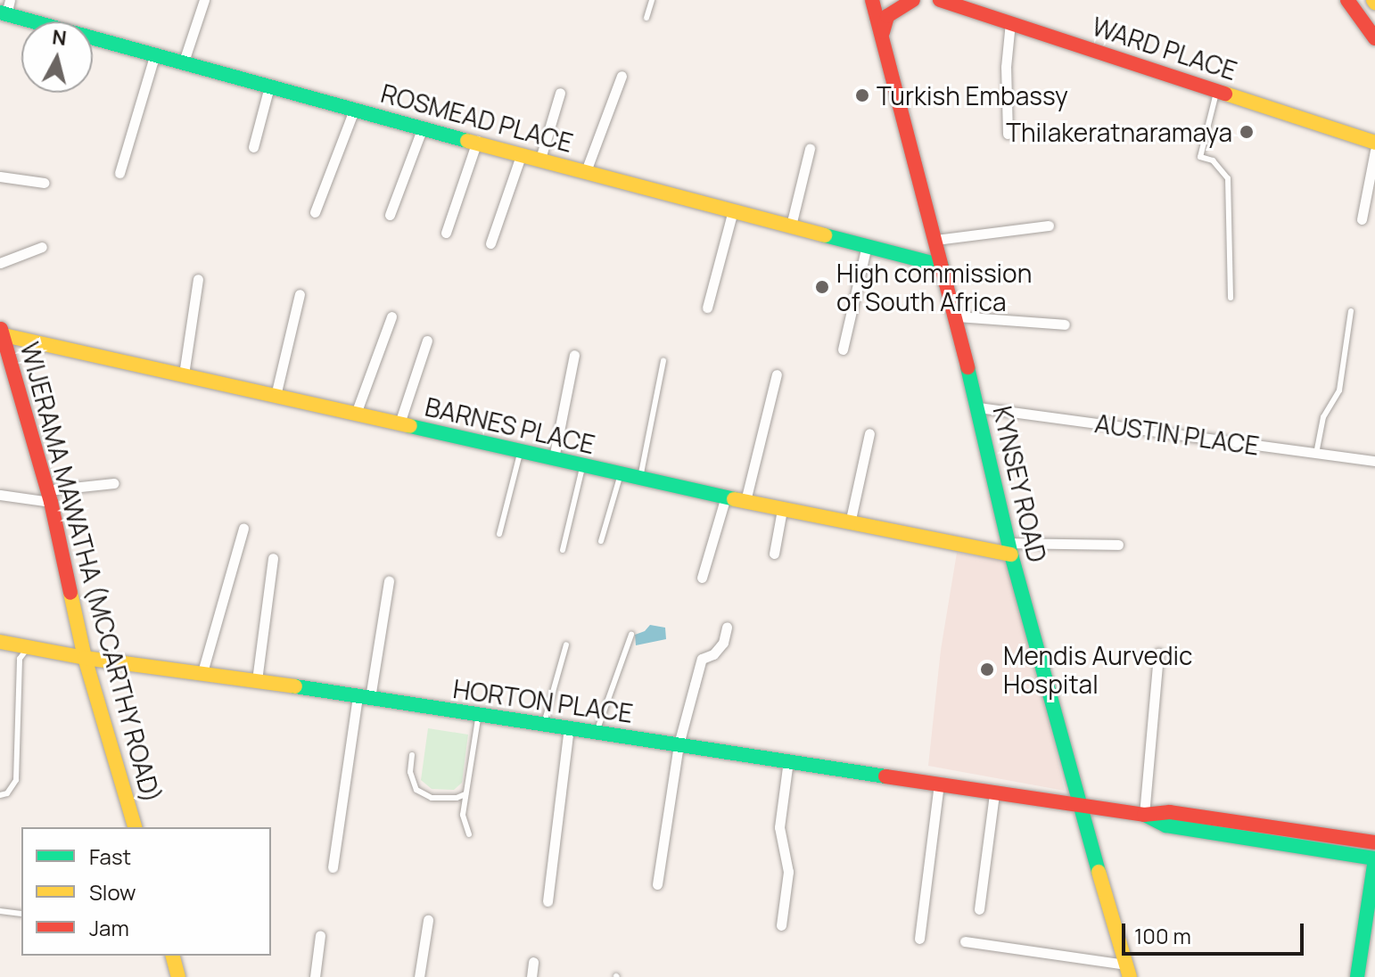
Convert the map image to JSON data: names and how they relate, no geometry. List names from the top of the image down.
{
  "streets": {
    "main road": [
      "WARD PLACE",
      "ROSMEAD PLACE",
      "BARNES PLACE",
      "KYNSEY ROAD",
      "WIJERAMA MAWATHA (MCCARTHY ROAD)",
      "HORTON PLACE"
    ],
    "street": ["AUSTIN PLACE"]
  },
  "crossings": [
    ["ROSMEAD PLACE", "KYNSEY ROAD"],
    ["BARNES PLACE", "KYNSEY ROAD"],
    ["BARNES PLACE", "WIJERAMA MAWATHA (MCCARTHY ROAD)"],
    ["AUSTIN PLACE", "KYNSEY ROAD"],
    ["KYNSEY ROAD", "HORTON PLACE"],
    ["WIJERAMA MAWATHA (MCCARTHY ROAD)", "HORTON PLACE"]
  ],
  "places": [
    "Turkish Embassy",
    "Thilakeratnaramaya",
    "High commission of South Africa",
    "Mendis Aurvedic Hospital"
  ],
  "legend": ["Fast", "Slow", "Jam"],
  "scale_bar": "100 m",
  "north": "top"
}
